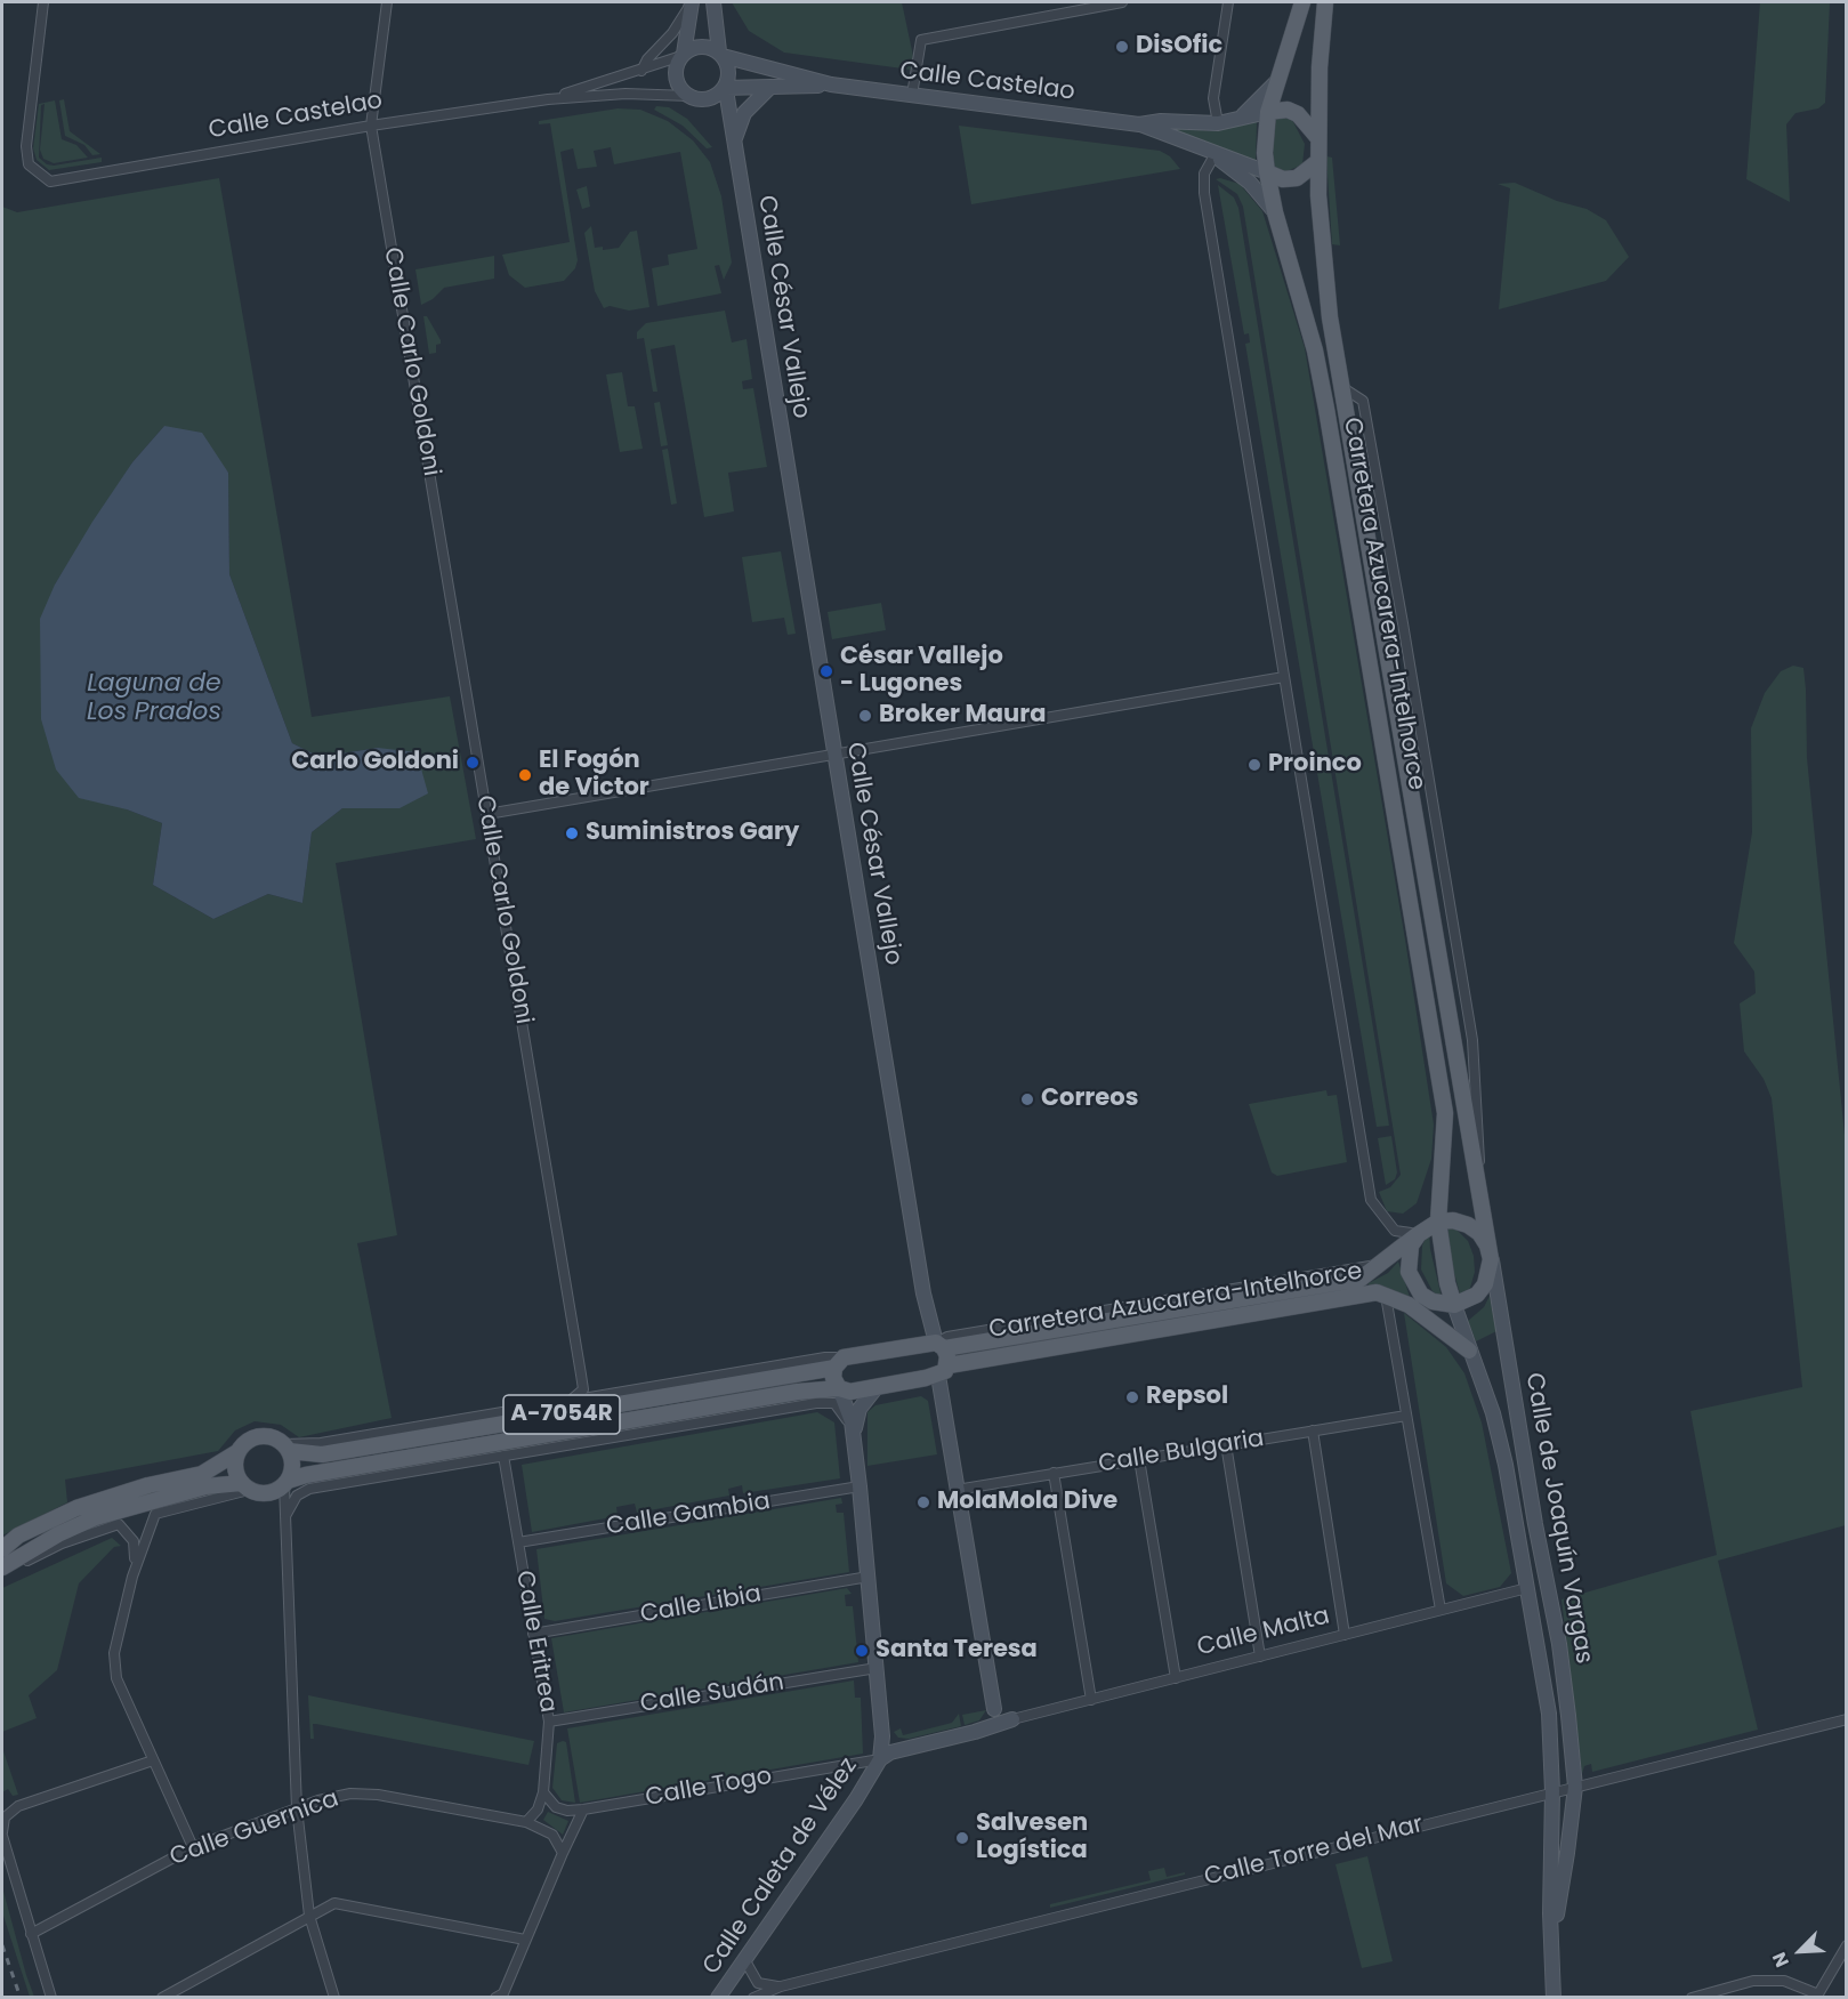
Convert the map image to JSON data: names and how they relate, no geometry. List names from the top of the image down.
{
  "streets": {
    "main road": ["Carretera Azucarera-Intelhorce", "A-7054R"],
    "street": [
      "Calle Castelao",
      "Calle César Vallejo",
      "Calle Carlo Goldoni",
      "Calle Bulgaria",
      "Calle Gambia",
      "Calle de Joaquín Vargas",
      "Calle Libia",
      "Calle Malta",
      "Calle Eritrea",
      "Calle Sudán",
      "Calle Togo",
      "Calle Guernica",
      "Calle Torre del Mar",
      "Calle Caleta de Vélez"
    ]
  },
  "crossings": [
    ["Calle Castelao", "Calle César Vallejo"],
    ["Calle Castelao", "Calle Carlo Goldoni"],
    ["Calle Castelao", "Carretera Azucarera-Intelhorce"],
    ["Calle César Vallejo", "Carretera Azucarera-Intelhorce"],
    ["Calle César Vallejo", "A-7054R"],
    ["Carretera Azucarera-Intelhorce", "A-7054R"],
    ["Carretera Azucarera-Intelhorce", "Calle de Joaquín Vargas"],
    ["A-7054R", "Calle Caleta de Vélez"],
    ["Calle Gambia", "Calle Eritrea"],
    ["Calle Gambia", "Calle Caleta de Vélez"],
    ["Calle de Joaquín Vargas", "Calle Malta"],
    ["Calle de Joaquín Vargas", "Calle Torre del Mar"],
    ["Calle Libia", "Calle Eritrea"],
    ["Calle Libia", "Calle Caleta de Vélez"],
    ["Calle Malta", "Calle Togo"],
    ["Calle Malta", "Calle Caleta de Vélez"],
    ["Calle Eritrea", "Calle Sudán"],
    ["Calle Eritrea", "Calle Togo"],
    ["Calle Eritrea", "Calle Guernica"],
    ["Calle Sudán", "Calle Caleta de Vélez"],
    ["Calle Togo", "Calle Caleta de Vélez"]
  ],
  "water": ["Laguna de Los Prados"],
  "places": [
    "DisOfic",
    "César Vallejo - Lugones",
    "Broker Maura",
    "Carlo Goldoni",
    "Proinco",
    "El Fogón de Victor",
    "Suministros Gary",
    "Correos",
    "Repsol",
    "MolaMola Dive",
    "Santa Teresa",
    "Salvesen Logística"
  ],
  "north": "bottom left"
}
